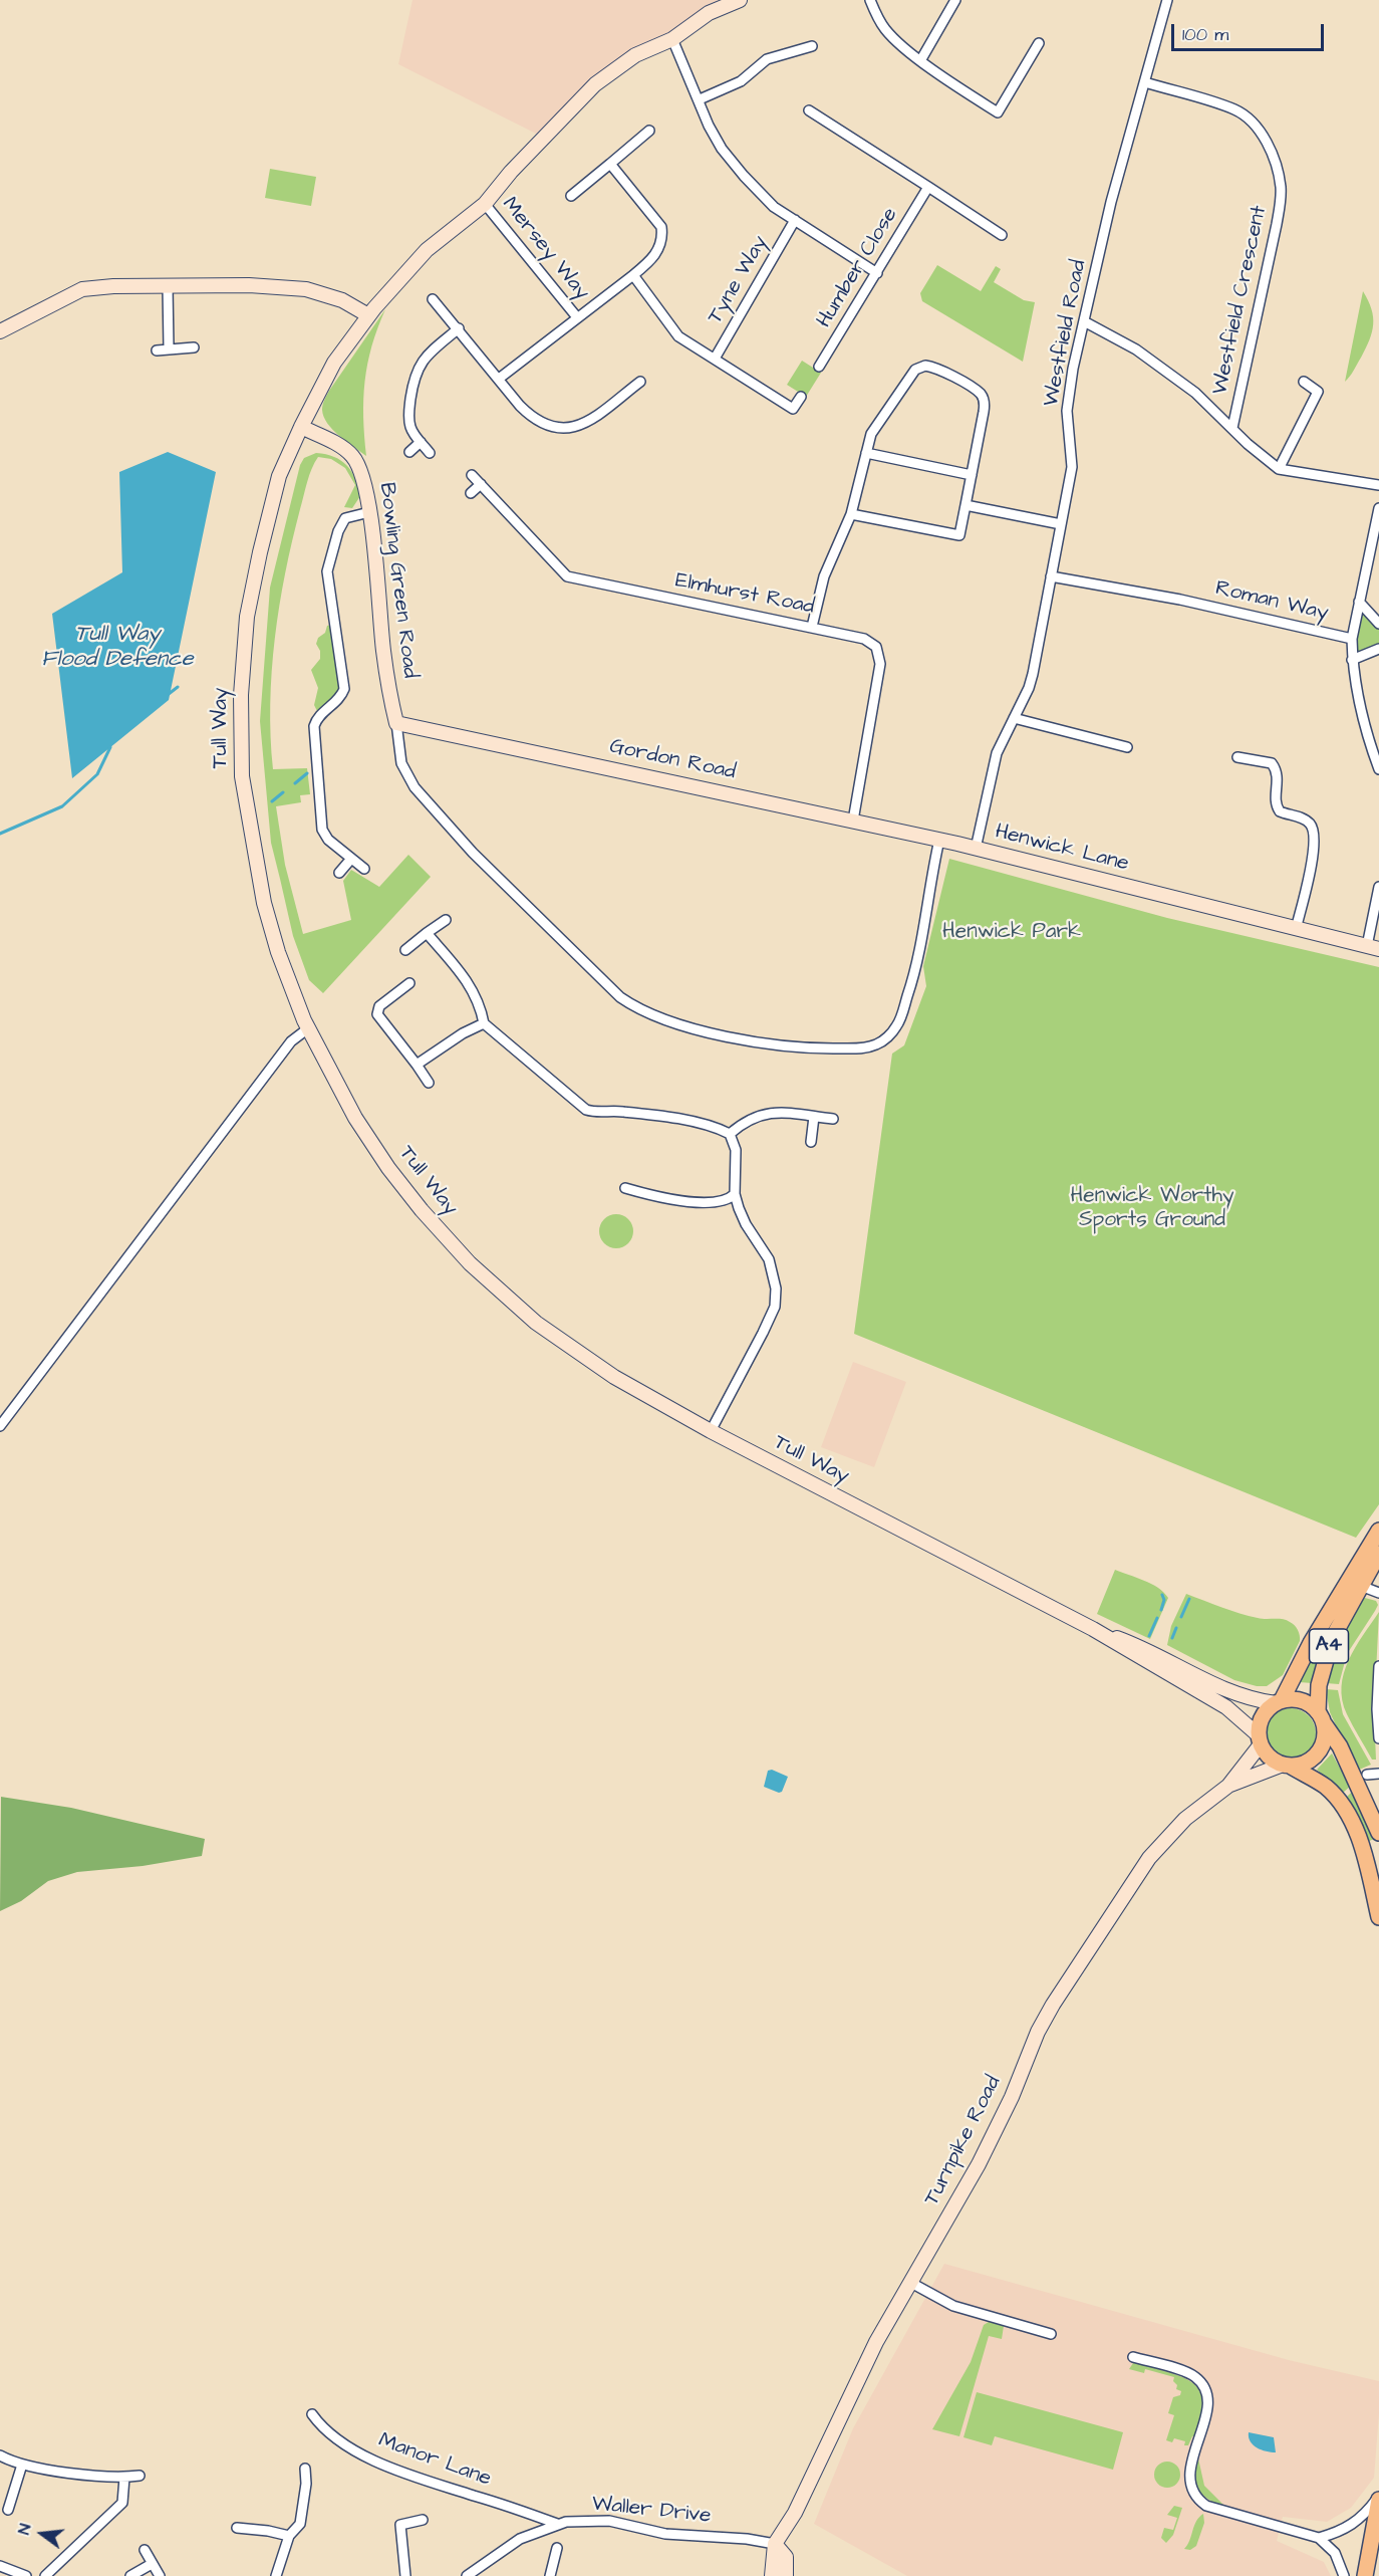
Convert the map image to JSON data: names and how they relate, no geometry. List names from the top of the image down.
{
  "streets": {
    "main road": ["A4"],
    "street": [
      "Mersey Way",
      "Humber Close",
      "Tyne Way",
      "Westfield Crescent",
      "Westfield Road",
      "Bowling Green Road",
      "Elmhurst Road",
      "Roman Way",
      "Tull Way",
      "Gordon Road",
      "Henwick Lane",
      "Turnpike Road",
      "Manor Lane",
      "Waller Drive"
    ]
  },
  "crossings": [
    ["Westfield Crescent", "Westfield Road"],
    ["Westfield Road", "Roman Way"],
    ["Westfield Road", "Henwick Lane"],
    ["Bowling Green Road", "Tull Way"],
    ["Bowling Green Road", "Gordon Road"],
    ["Bowling Green Road", "Henwick Lane"],
    ["Elmhurst Road", "Gordon Road"],
    ["Tull Way", "A4"],
    ["Tull Way", "Turnpike Road"],
    ["Gordon Road", "Henwick Lane"],
    ["A4", "Turnpike Road"],
    ["Turnpike Road", "Waller Drive"],
    ["Manor Lane", "Waller Drive"]
  ],
  "water": ["Tull Way Flood Defence"],
  "parks": ["Henwick Park", "Henwick Worthy Sports Ground"],
  "scale_bar": "100 m",
  "north": "left"
}
